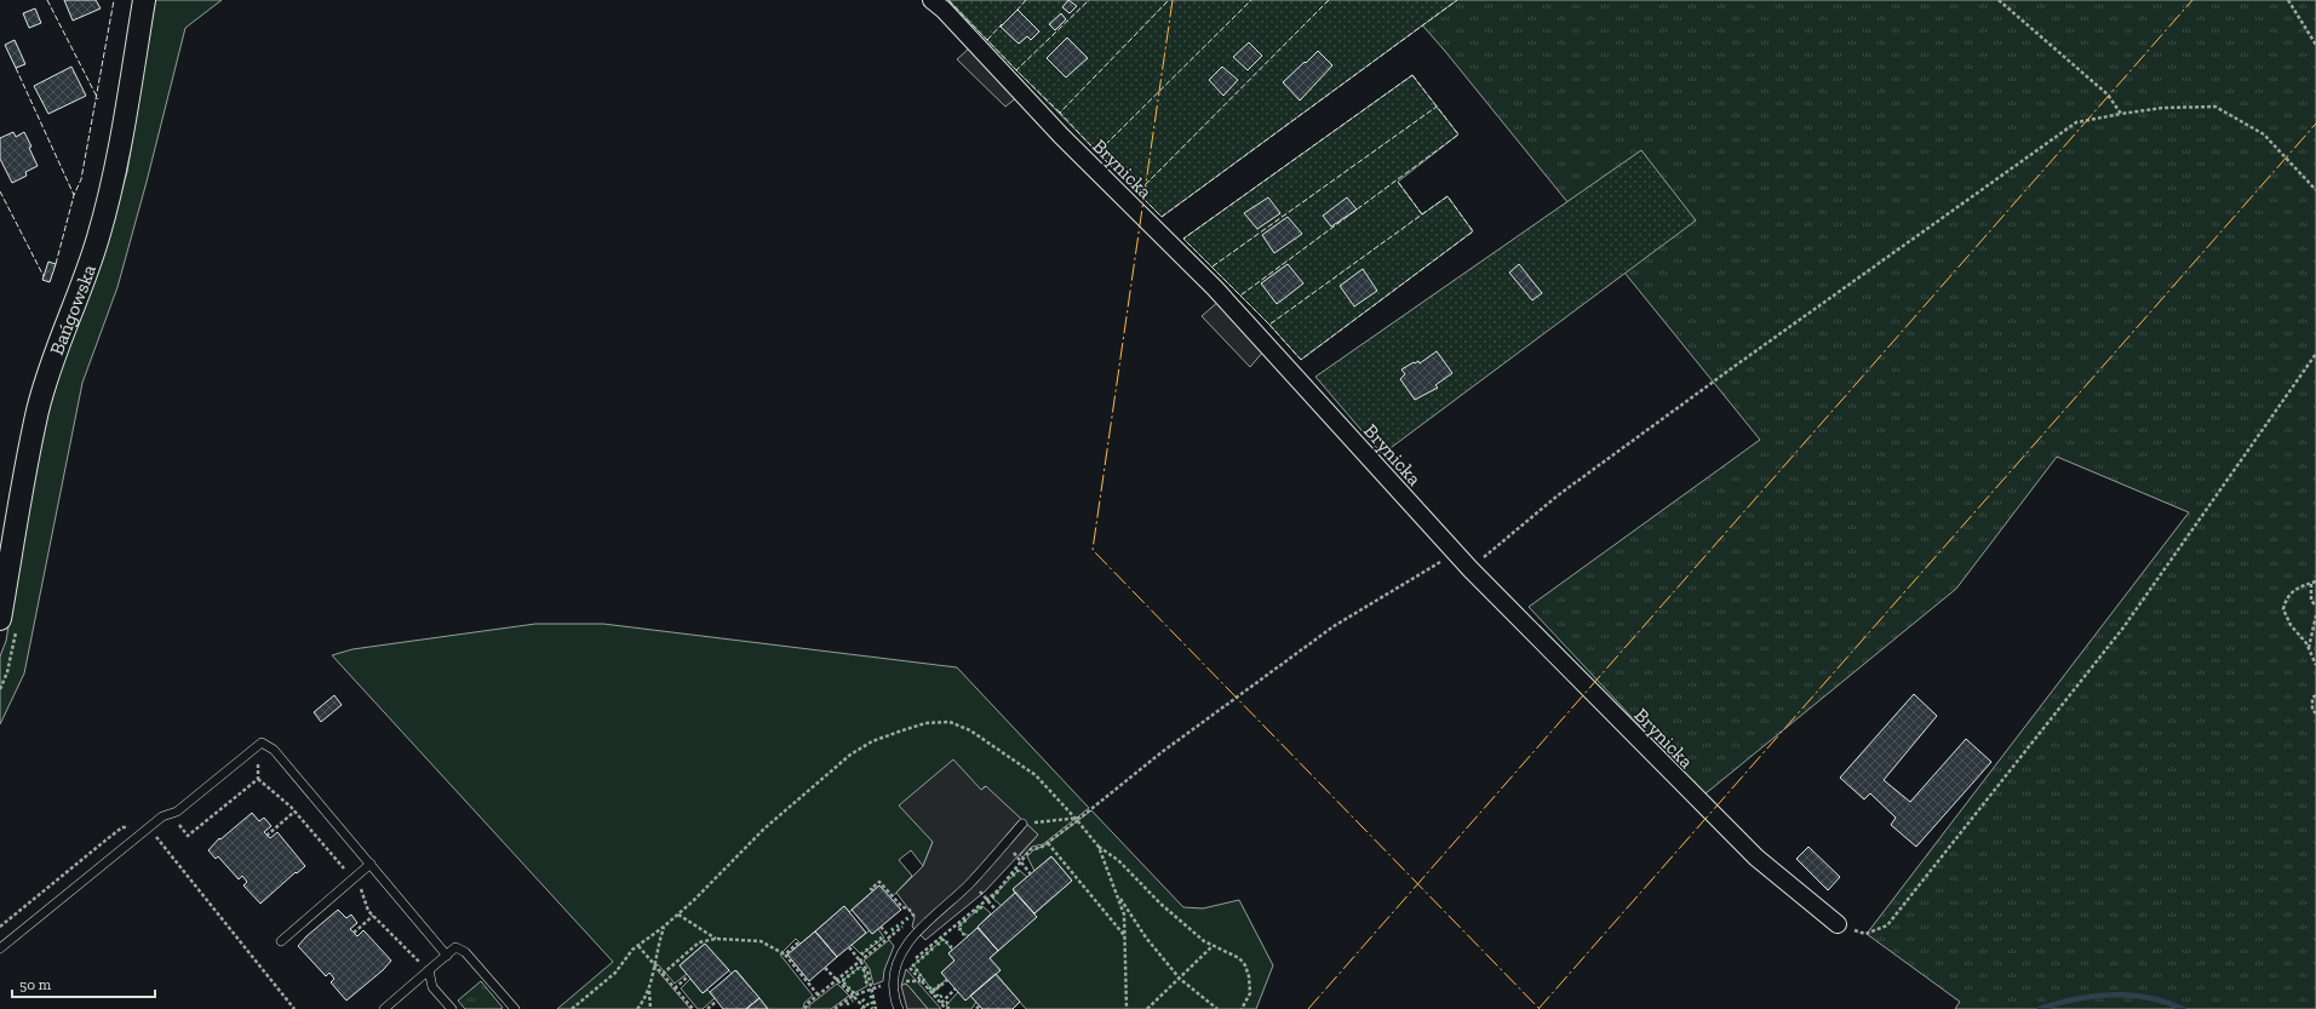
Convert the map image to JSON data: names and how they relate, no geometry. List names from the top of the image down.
{
  "streets": {
    "street": ["Brynicka", "Bańgowska"]
  },
  "scale_bar": "50 m"
}
